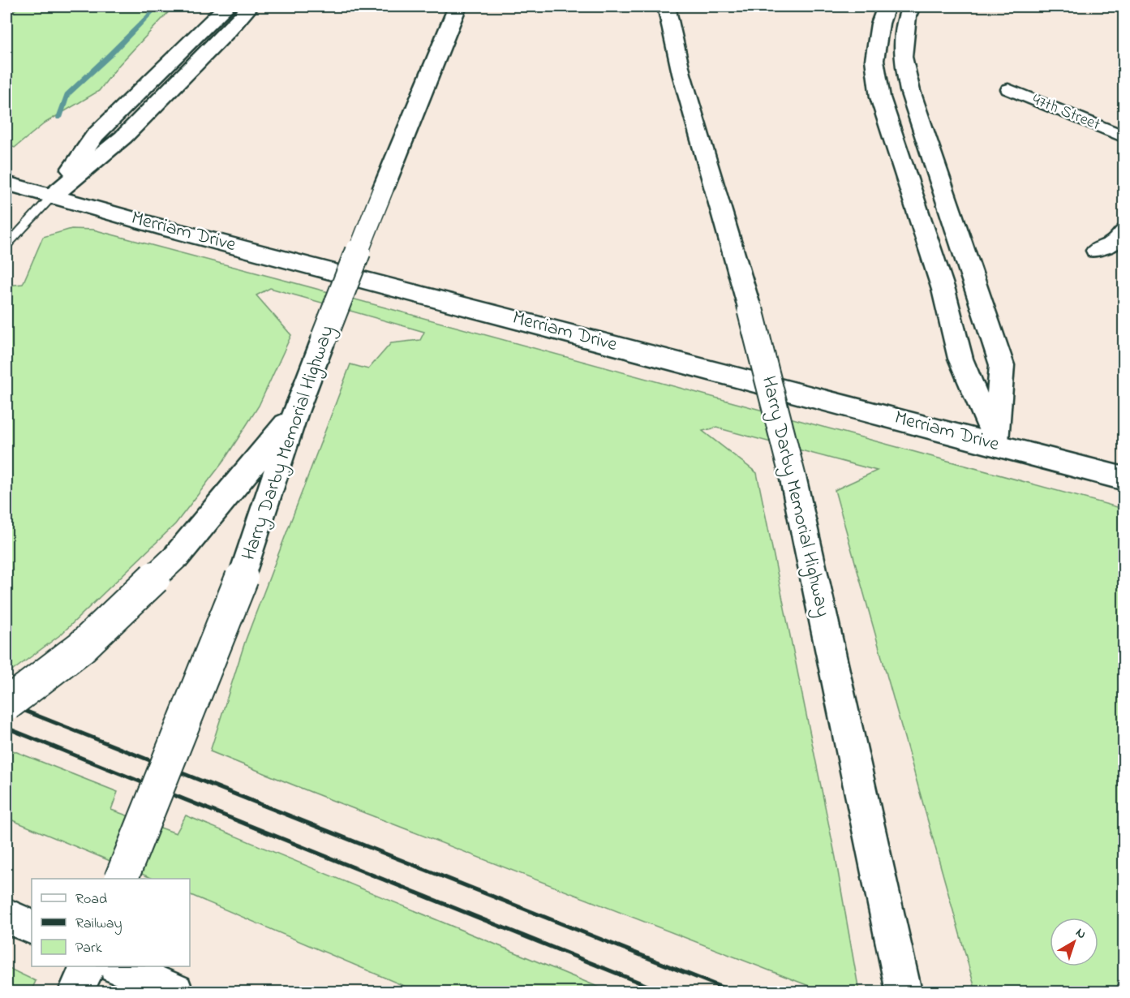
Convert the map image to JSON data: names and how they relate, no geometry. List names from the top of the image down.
{
  "streets": {
    "main road": ["Merriam Drive", "Harry Darby Memorial Highway"],
    "street": ["47th Street"]
  },
  "legend": ["Road", "Railway", "Park"],
  "north": "top right"
}
